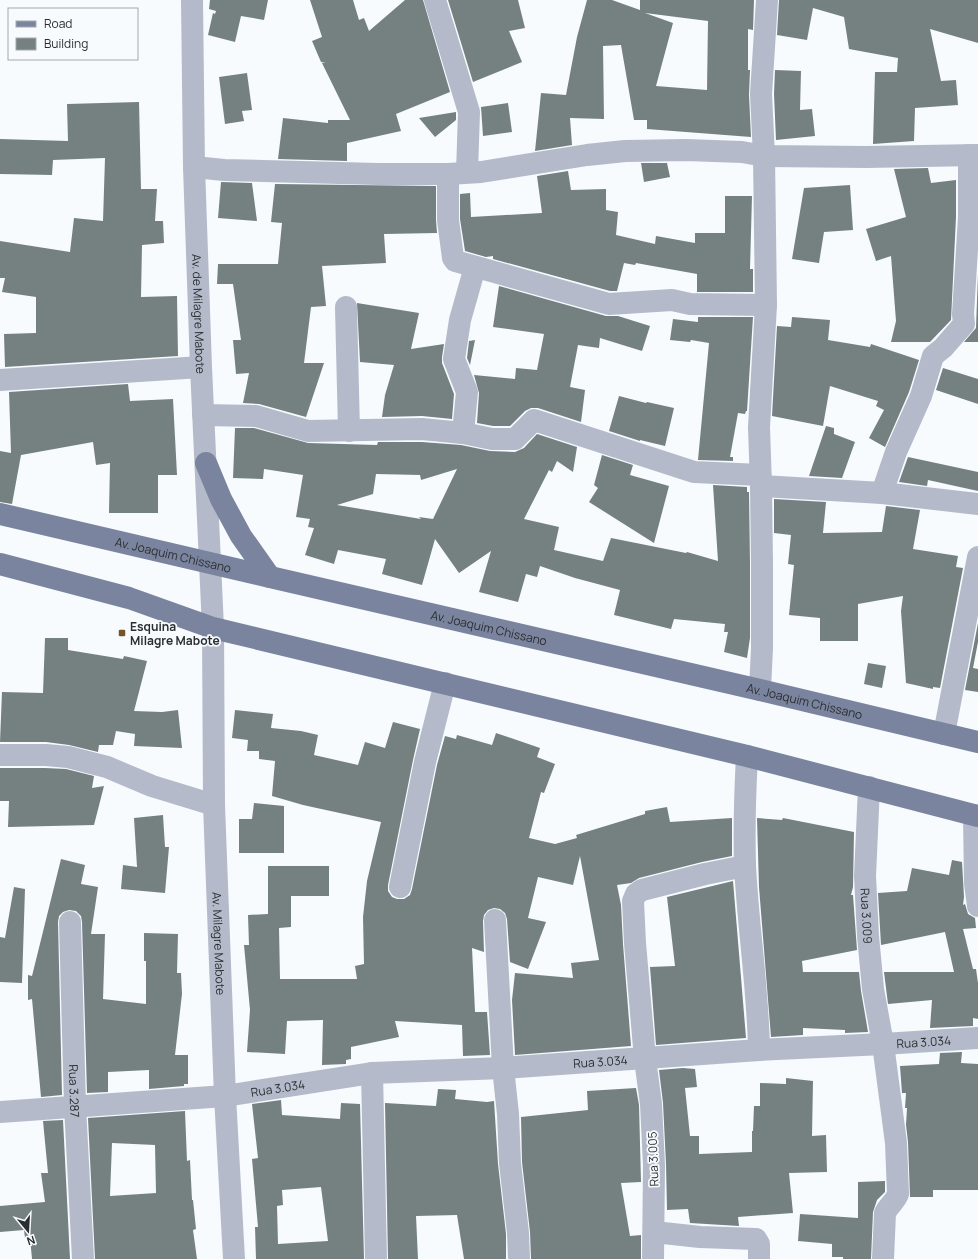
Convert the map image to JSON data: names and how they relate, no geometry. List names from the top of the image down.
{
  "streets": {
    "main road": ["Av. Joaquim Chissano"],
    "street": [
      "Av. de Milagre Mabote",
      "Rua 3.009",
      "Av. Milagre Mabote",
      "Rua 3.034",
      "Rua 3.287",
      "Rua 3.005"
    ]
  },
  "crossings": [
    ["Av. de Milagre Mabote", "Av. Joaquim Chissano"],
    ["Av. de Milagre Mabote", "Av. Milagre Mabote"],
    ["Rua 3.009", "Rua 3.034"],
    ["Av. Milagre Mabote", "Rua 3.034"],
    ["Rua 3.034", "Rua 3.287"],
    ["Rua 3.034", "Rua 3.005"]
  ],
  "places": {
    "transit": ["Esquina Milagre Mabote"]
  },
  "legend": ["Road", "Building"],
  "north": "bottom"
}
